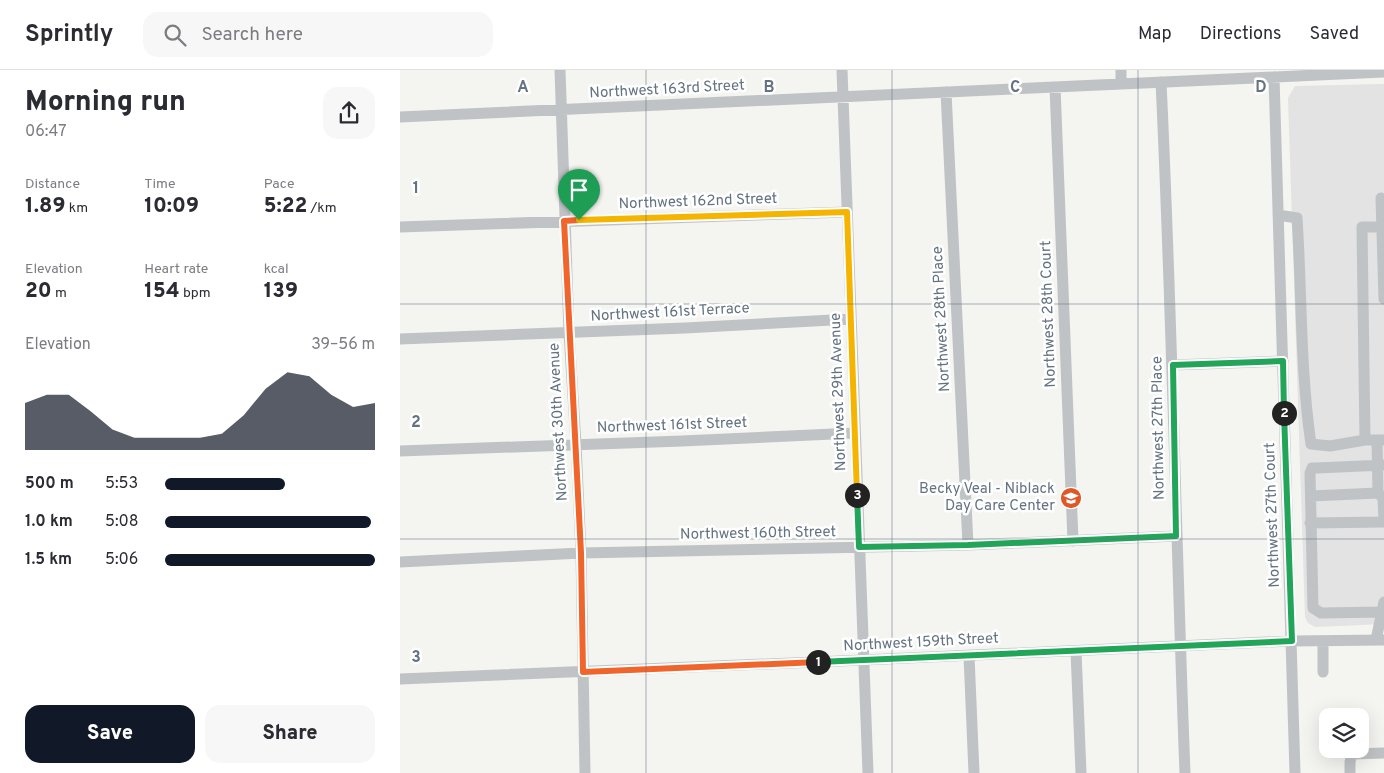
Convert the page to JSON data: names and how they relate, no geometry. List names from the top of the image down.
{
  "streets": {
    "street": [
      "Northwest 163rd Street",
      "Northwest 162nd Street",
      "Northwest 161st Terrace",
      "Northwest 28th Court",
      "Northwest 28th Place",
      "Northwest 29th Avenue",
      "Northwest 30th Avenue",
      "Northwest 161st Street",
      "Northwest 27th Place",
      "Northwest 27th Court",
      "Northwest 160th Street",
      "Northwest 159th Street"
    ]
  },
  "crossings": [
    ["Northwest 163rd Street", "Northwest 28th Court"],
    ["Northwest 163rd Street", "Northwest 28th Place"],
    ["Northwest 163rd Street", "Northwest 29th Avenue"],
    ["Northwest 163rd Street", "Northwest 30th Avenue"],
    ["Northwest 163rd Street", "Northwest 27th Place"],
    ["Northwest 163rd Street", "Northwest 27th Court"],
    ["Northwest 162nd Street", "Northwest 29th Avenue"],
    ["Northwest 162nd Street", "Northwest 30th Avenue"],
    ["Northwest 161st Terrace", "Northwest 29th Avenue"],
    ["Northwest 161st Terrace", "Northwest 30th Avenue"],
    ["Northwest 28th Court", "Northwest 160th Street"],
    ["Northwest 28th Place", "Northwest 160th Street"],
    ["Northwest 29th Avenue", "Northwest 161st Street"],
    ["Northwest 29th Avenue", "Northwest 160th Street"],
    ["Northwest 29th Avenue", "Northwest 159th Street"],
    ["Northwest 30th Avenue", "Northwest 161st Street"],
    ["Northwest 30th Avenue", "Northwest 160th Street"],
    ["Northwest 30th Avenue", "Northwest 159th Street"],
    ["Northwest 27th Place", "Northwest 160th Street"],
    ["Northwest 27th Place", "Northwest 159th Street"],
    ["Northwest 27th Court", "Northwest 159th Street"]
  ],
  "places": {
    "school or university": ["Becky Veal - Niblack Day Care Center"]
  },
  "page": {
    "header": "Sprintly",
    "search": "Search here",
    "nav": ["Map", "Directions", "Saved"],
    "heading": ["Morning run", "06:47"],
    "stats": [
      ["Distance", "1.89 km"],
      ["Time", "10:09"],
      ["Pace", "5:22 /km"],
      ["Elevation", "20 m"],
      ["Heart rate", "154 bpm"],
      ["kcal", "139"]
    ],
    "chart": ["Elevation", "39–56 m"],
    "pins": ["2", "3", "1"],
    "list": [
      {
        "name": "500 m",
        "note": "5:53"
      },
      {
        "name": "1.0 km",
        "note": "5:08"
      },
      {
        "name": "1.5 km",
        "note": "5:06"
      }
    ],
    "buttons": ["Save", "Share"]
  },
  "grid": {
    "columns": [
      "A",
      "B",
      "C",
      "D"
    ],
    "rows": ["1", "2", "3"]
  }
}
